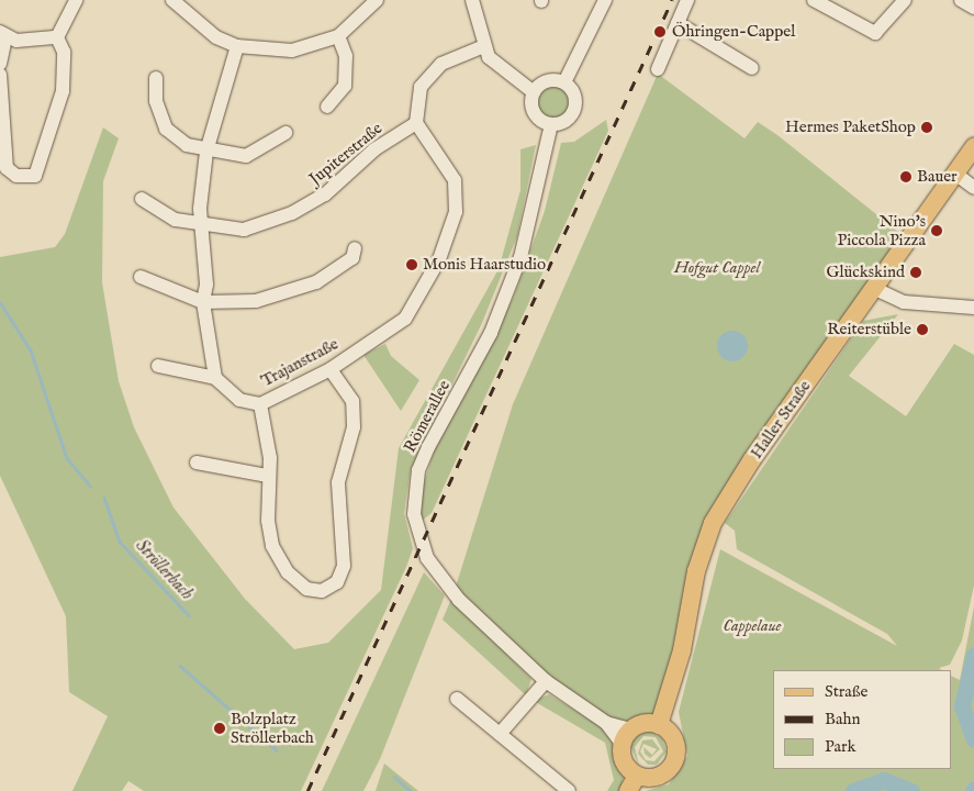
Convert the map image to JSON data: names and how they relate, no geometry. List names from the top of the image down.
{
  "streets": {
    "main road": ["Haller Straße"],
    "street": ["Jupiterstraße", "Trajanstraße", "Römerallee"]
  },
  "crossings": [
    ["Jupiterstraße", "Trajanstraße"],
    ["Römerallee", "Haller Straße"]
  ],
  "water": ["Ströllerbach"],
  "parks": ["Hofgut Cappel", "Cappelaue"],
  "places": [
    "Öhringen-Cappel",
    "Hermes PaketShop",
    "Bauer",
    "Nino's Piccola Pizza",
    "Monis Haarstudio",
    "Glückskind",
    "Reiterstüble",
    "Bolzplatz Ströllerbach"
  ],
  "legend": ["Straße", "Bahn", "Park"]
}
